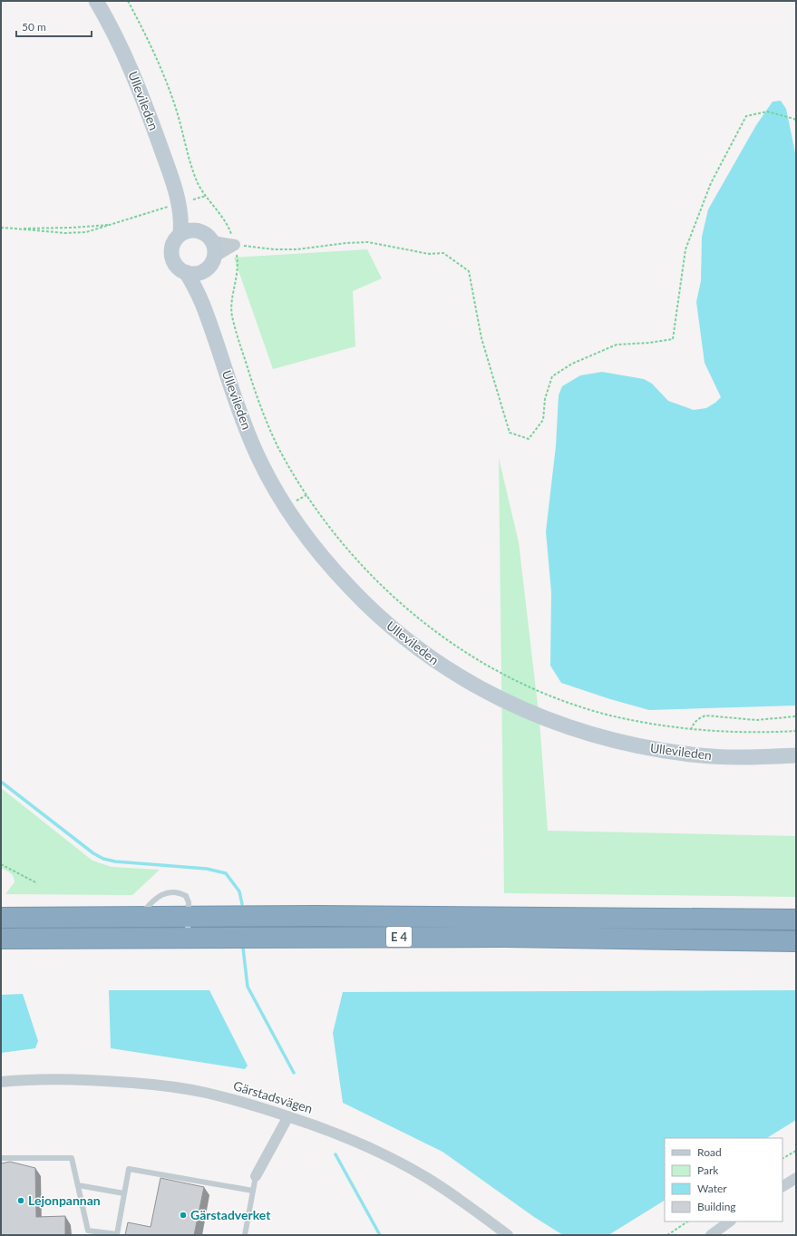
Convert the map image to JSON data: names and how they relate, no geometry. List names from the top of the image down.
{
  "streets": {
    "highway": ["E 4"],
    "main road": ["Ullevileden"],
    "street": ["Gärstadsvägen"]
  },
  "places": ["Lejonpannan", "Gärstadverket"],
  "legend": [
    "Road",
    "Park",
    "Water",
    "Building"
  ],
  "scale_bar": "50 m"
}
